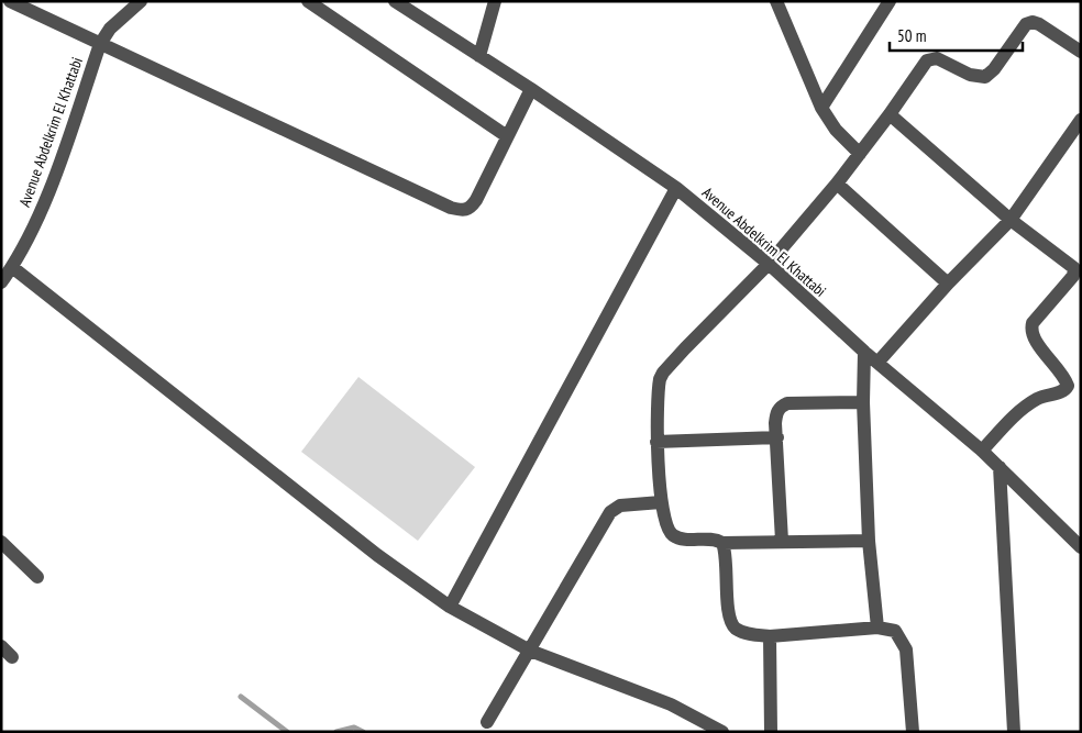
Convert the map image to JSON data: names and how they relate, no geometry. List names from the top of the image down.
{
  "streets": {
    "street": ["Avenue Abdelkrim El Khattabi"]
  },
  "scale_bar": "50 m"
}
